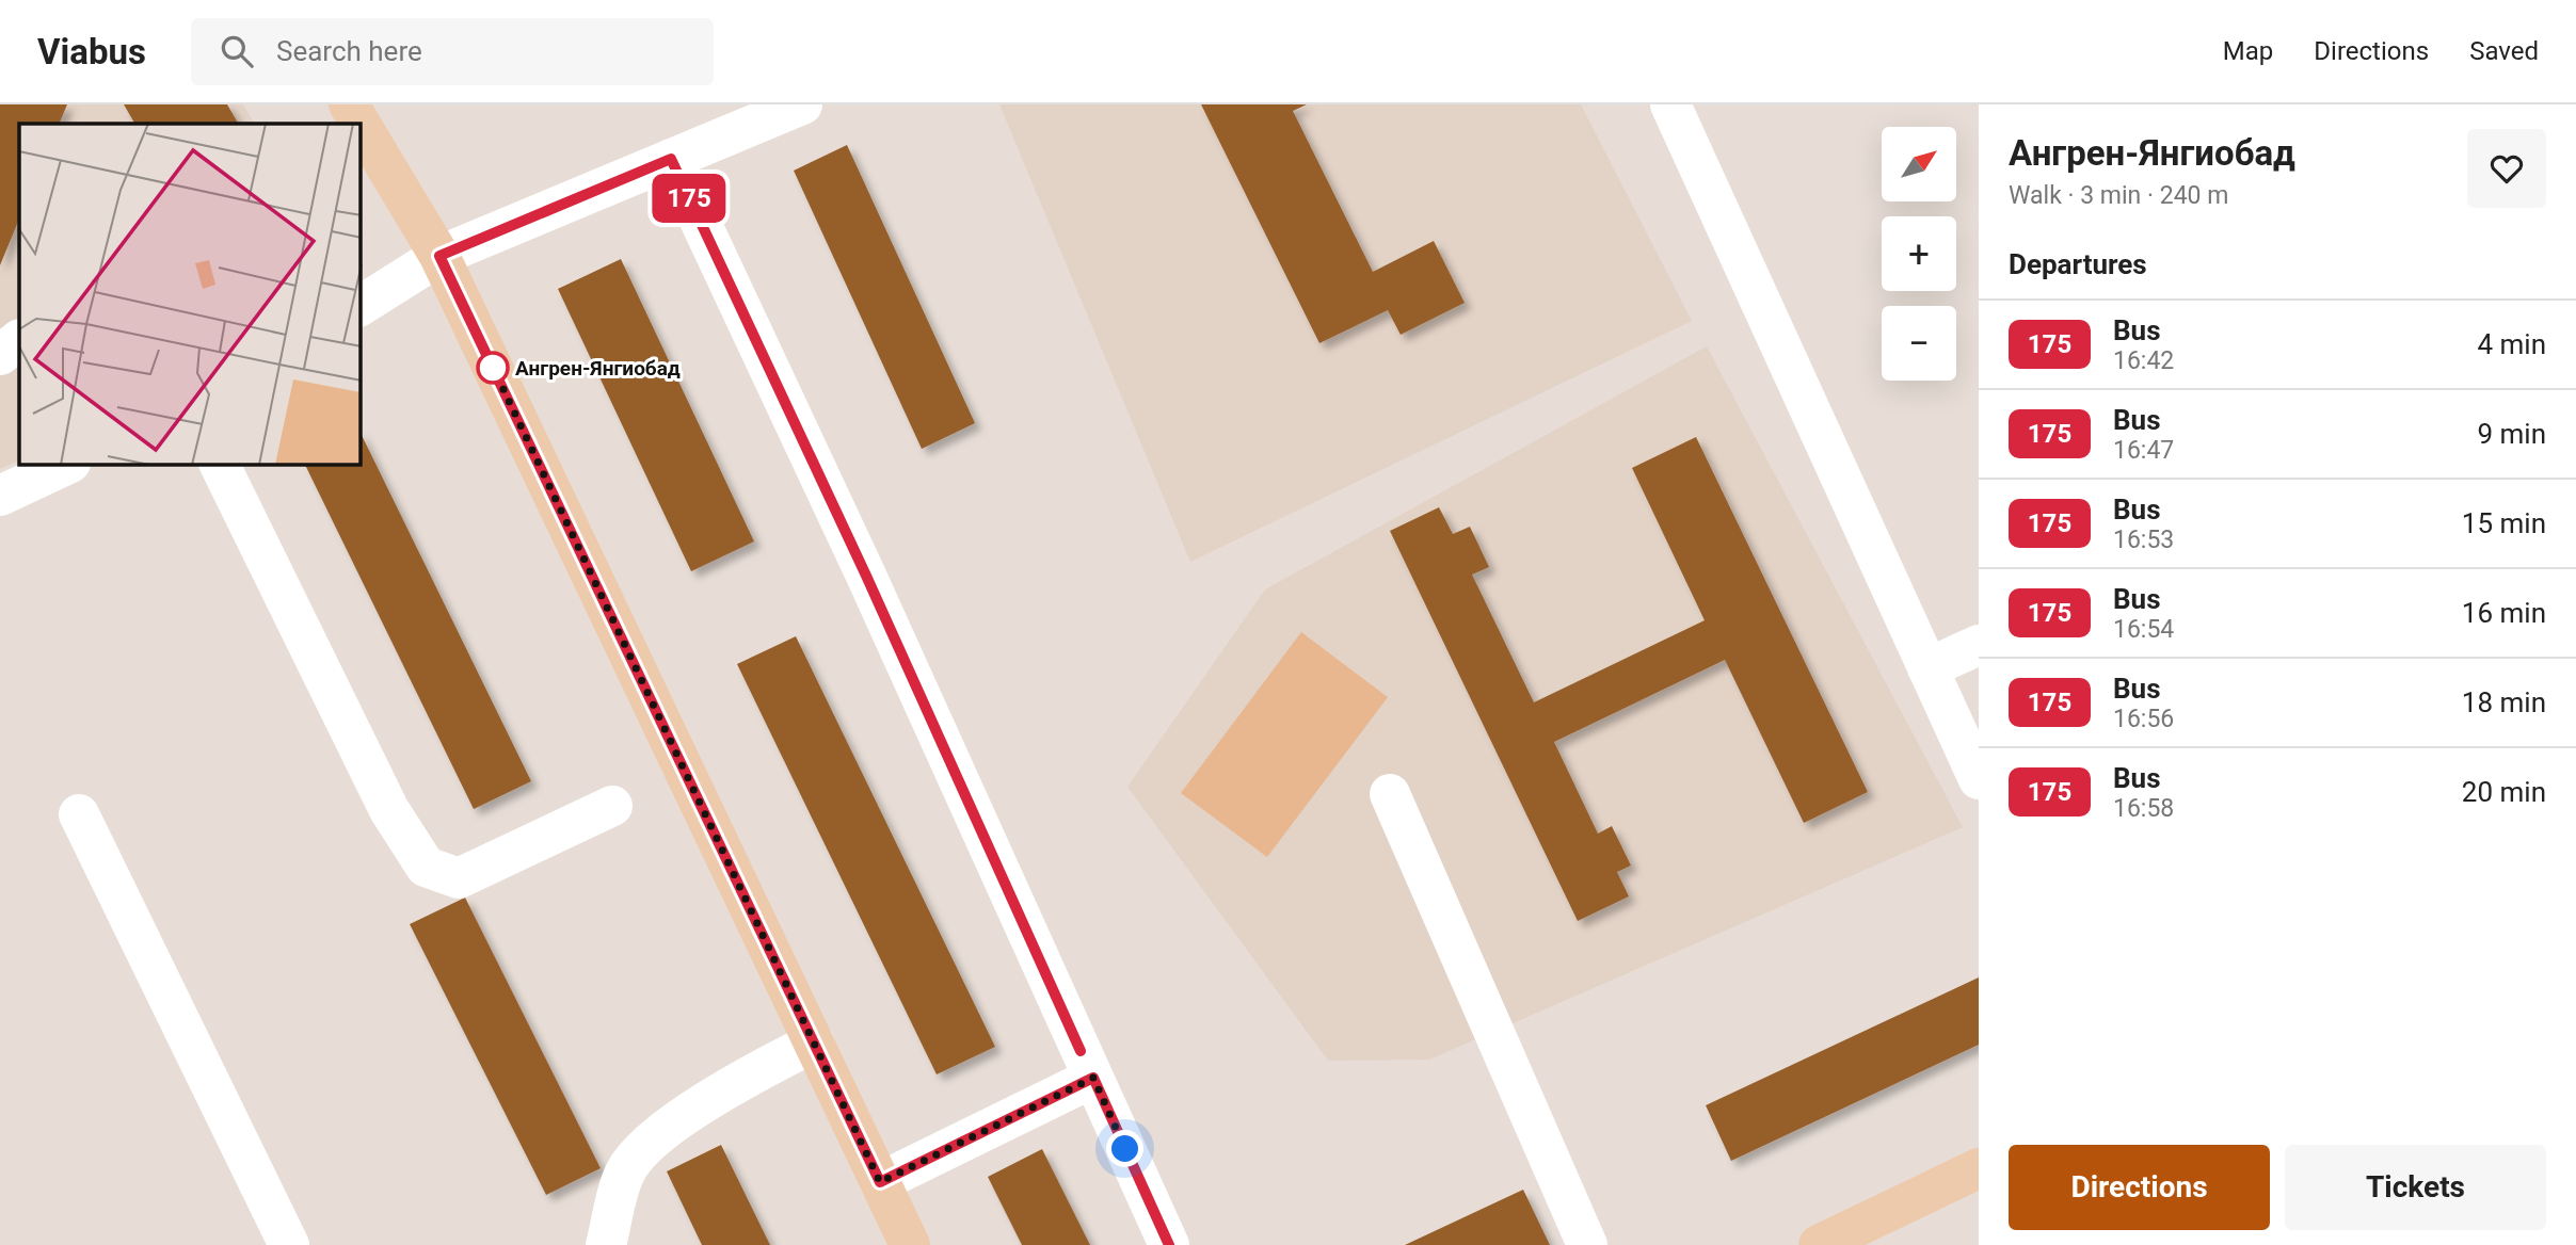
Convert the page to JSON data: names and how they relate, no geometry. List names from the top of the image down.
{
  "places": ["Ангрен-Янгиобад"],
  "lines": ["bus line 175"],
  "north": "top right",
  "page": {
    "header": "Viabus",
    "search": "Search here",
    "nav": ["Map", "Directions", "Saved"],
    "on_map": "175",
    "heading": [
      ["Ангрен-Янгиобад", "Walk · 3 min · 240 m"],
      "Departures"
    ],
    "map_buttons": ["+", "−"],
    "list": [
      {
        "mark": "175",
        "name": "Bus",
        "note": "16:42",
        "value": "4 min"
      },
      {
        "mark": "175",
        "name": "Bus",
        "note": "16:47",
        "value": "9 min"
      },
      {
        "mark": "175",
        "name": "Bus",
        "note": "16:53",
        "value": "15 min"
      },
      {
        "mark": "175",
        "name": "Bus",
        "note": "16:54",
        "value": "16 min"
      },
      {
        "mark": "175",
        "name": "Bus",
        "note": "16:56",
        "value": "18 min"
      },
      {
        "mark": "175",
        "name": "Bus",
        "note": "16:58",
        "value": "20 min"
      }
    ],
    "buttons": ["Directions", "Tickets"]
  }
}
